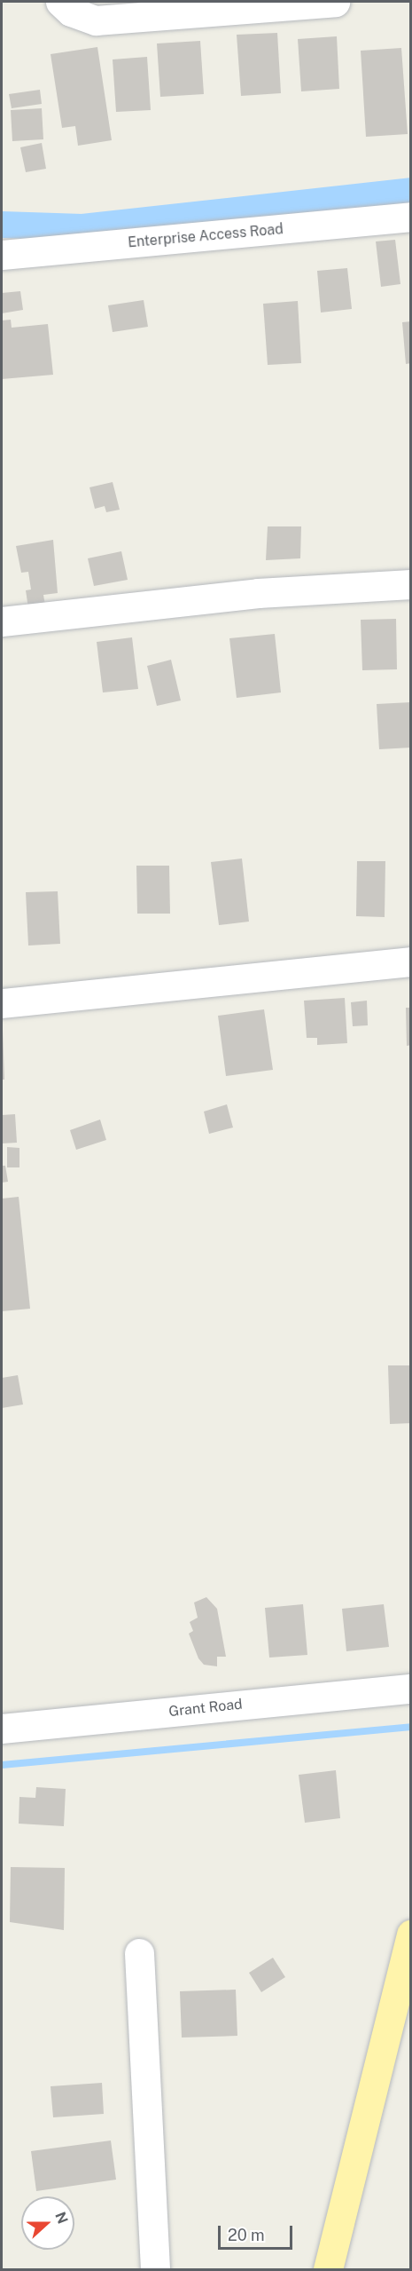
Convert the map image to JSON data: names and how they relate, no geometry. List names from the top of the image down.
{
  "streets": {
    "street": ["Enterprise Access Road", "Grant Road"]
  },
  "scale_bar": "20 m",
  "north": "right"
}
